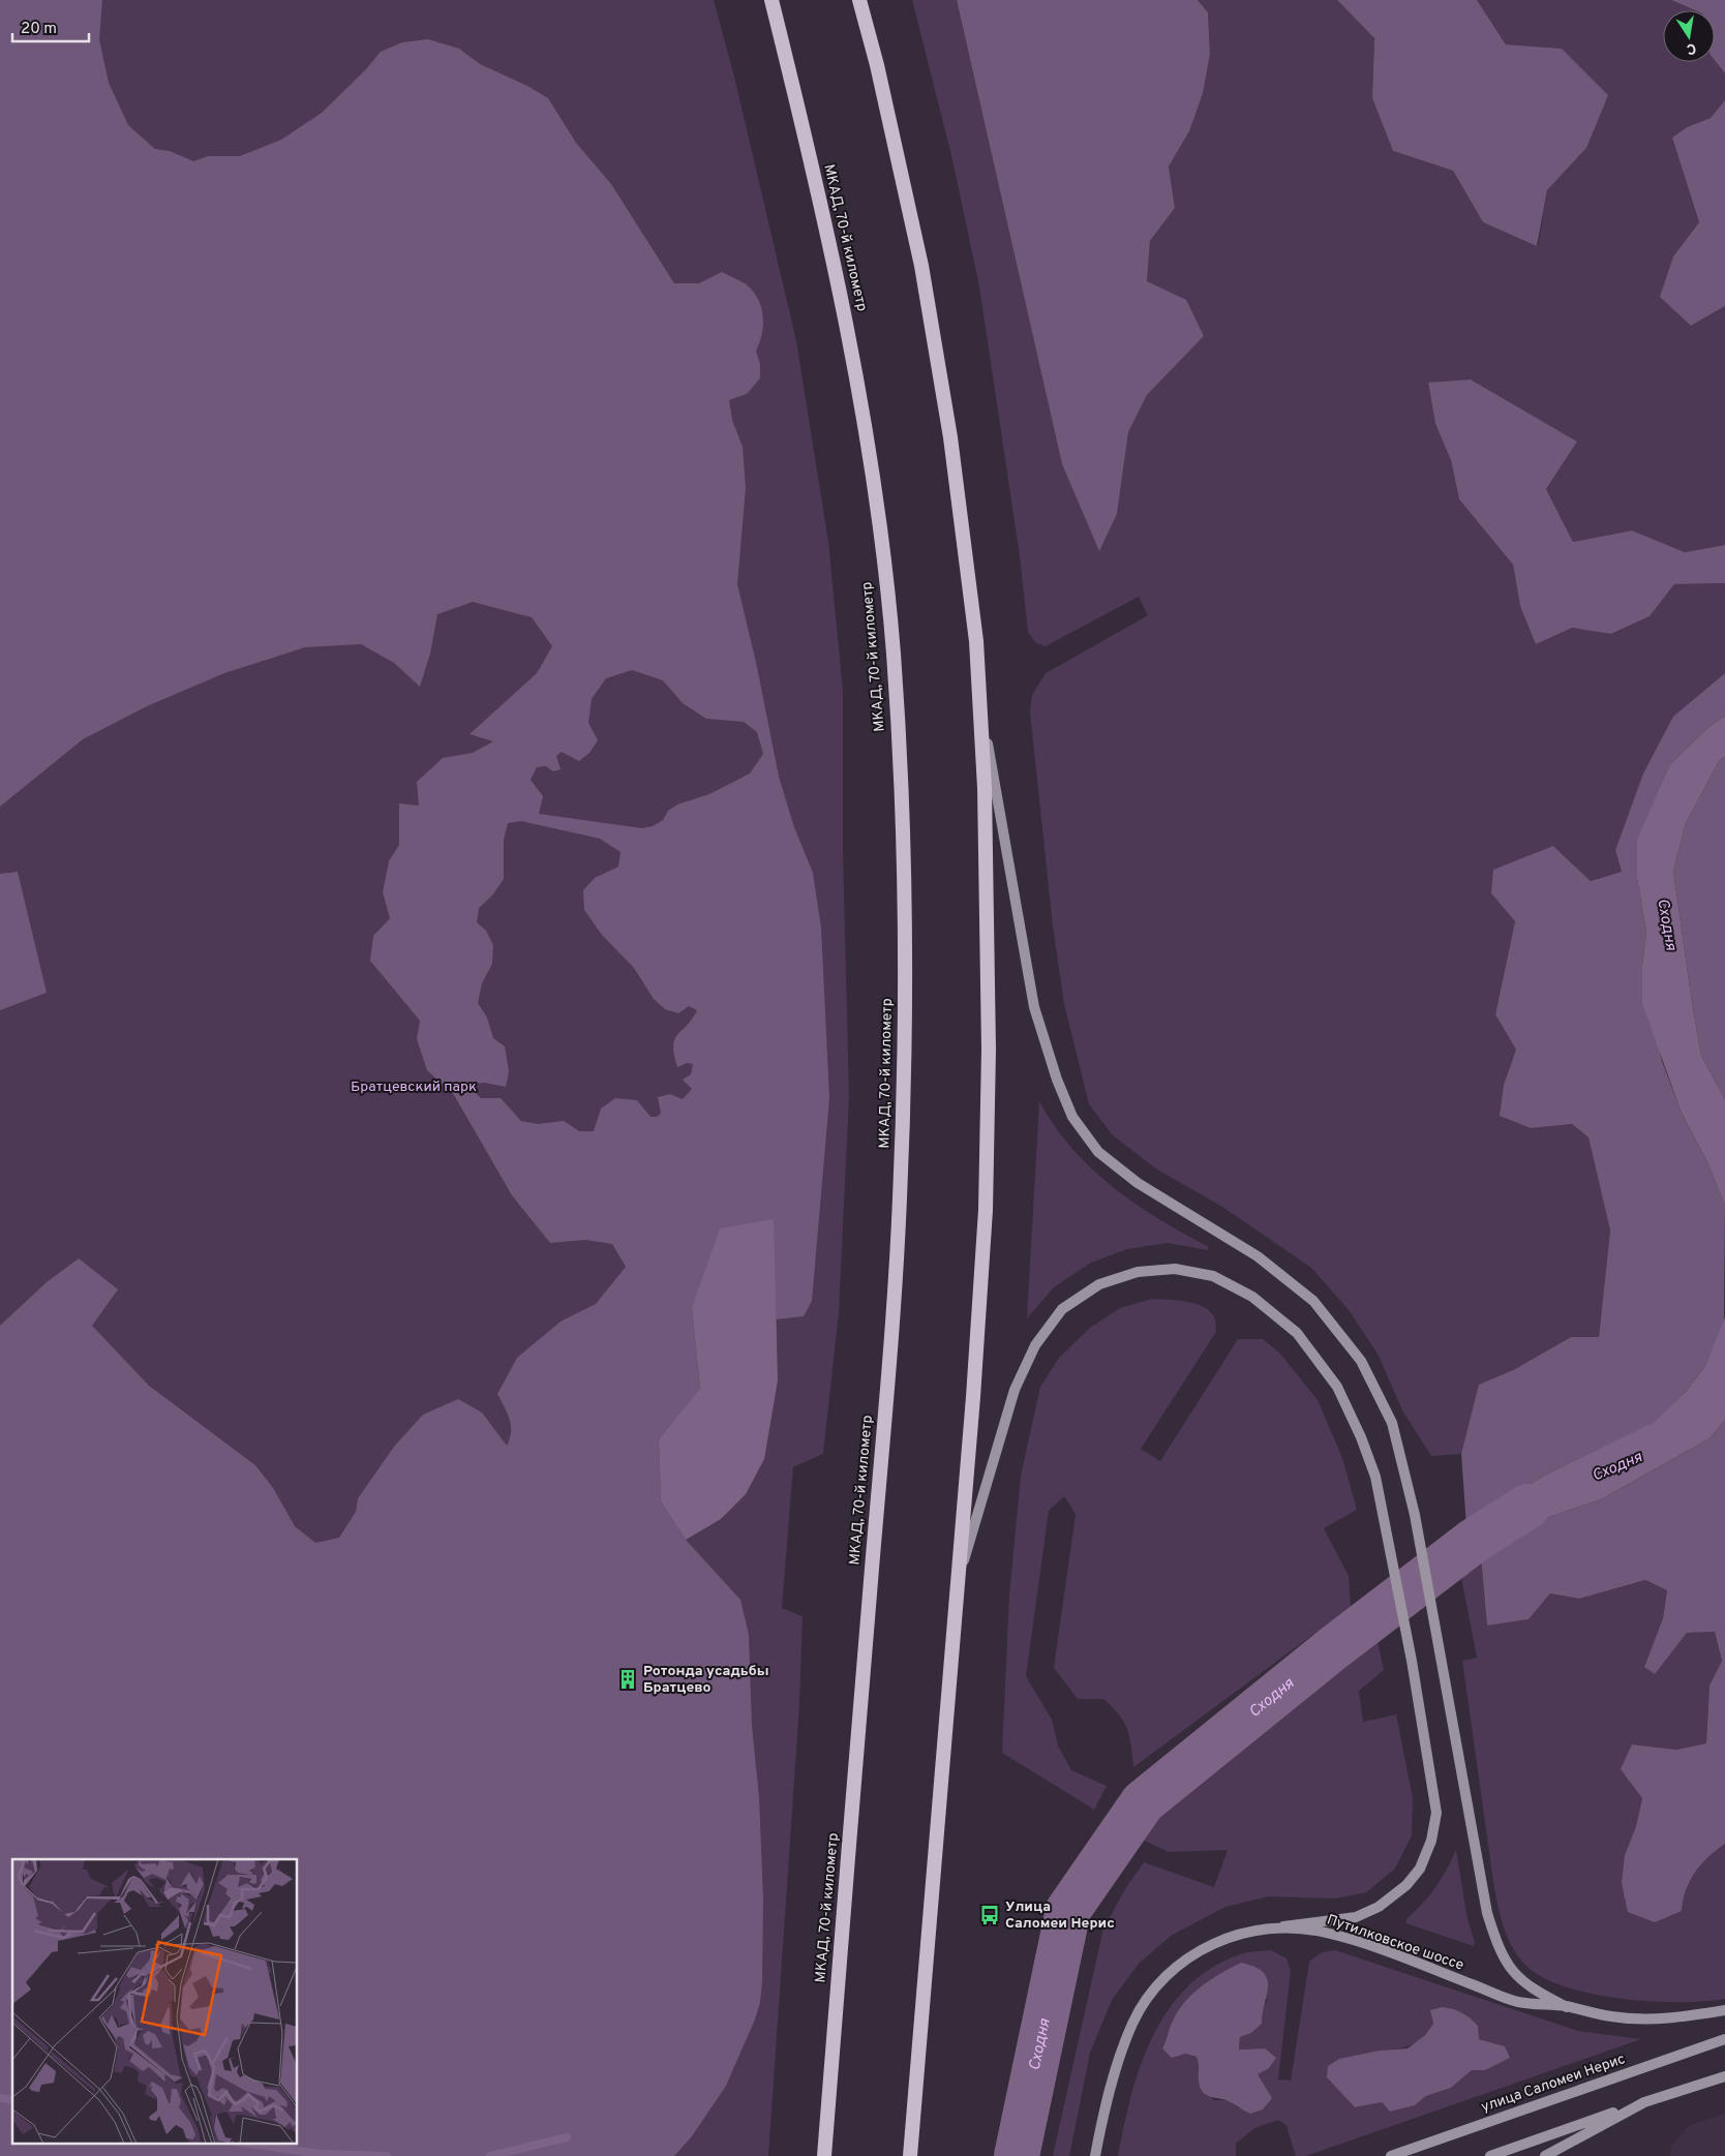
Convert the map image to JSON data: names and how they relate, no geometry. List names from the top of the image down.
{
  "streets": {
    "highway": ["МКАД, 70-й километр"],
    "main road": ["Путилковское шоссе", "улица Саломеи Нерис"]
  },
  "water": ["Сходня"],
  "parks": ["Братцевский парк"],
  "places": {
    "building": ["Ротонда усадьбы Братцево"],
    "bus stop": ["Улица Саломеи Нерис"]
  },
  "scale_bar": "20 m",
  "north": "bottom"
}
